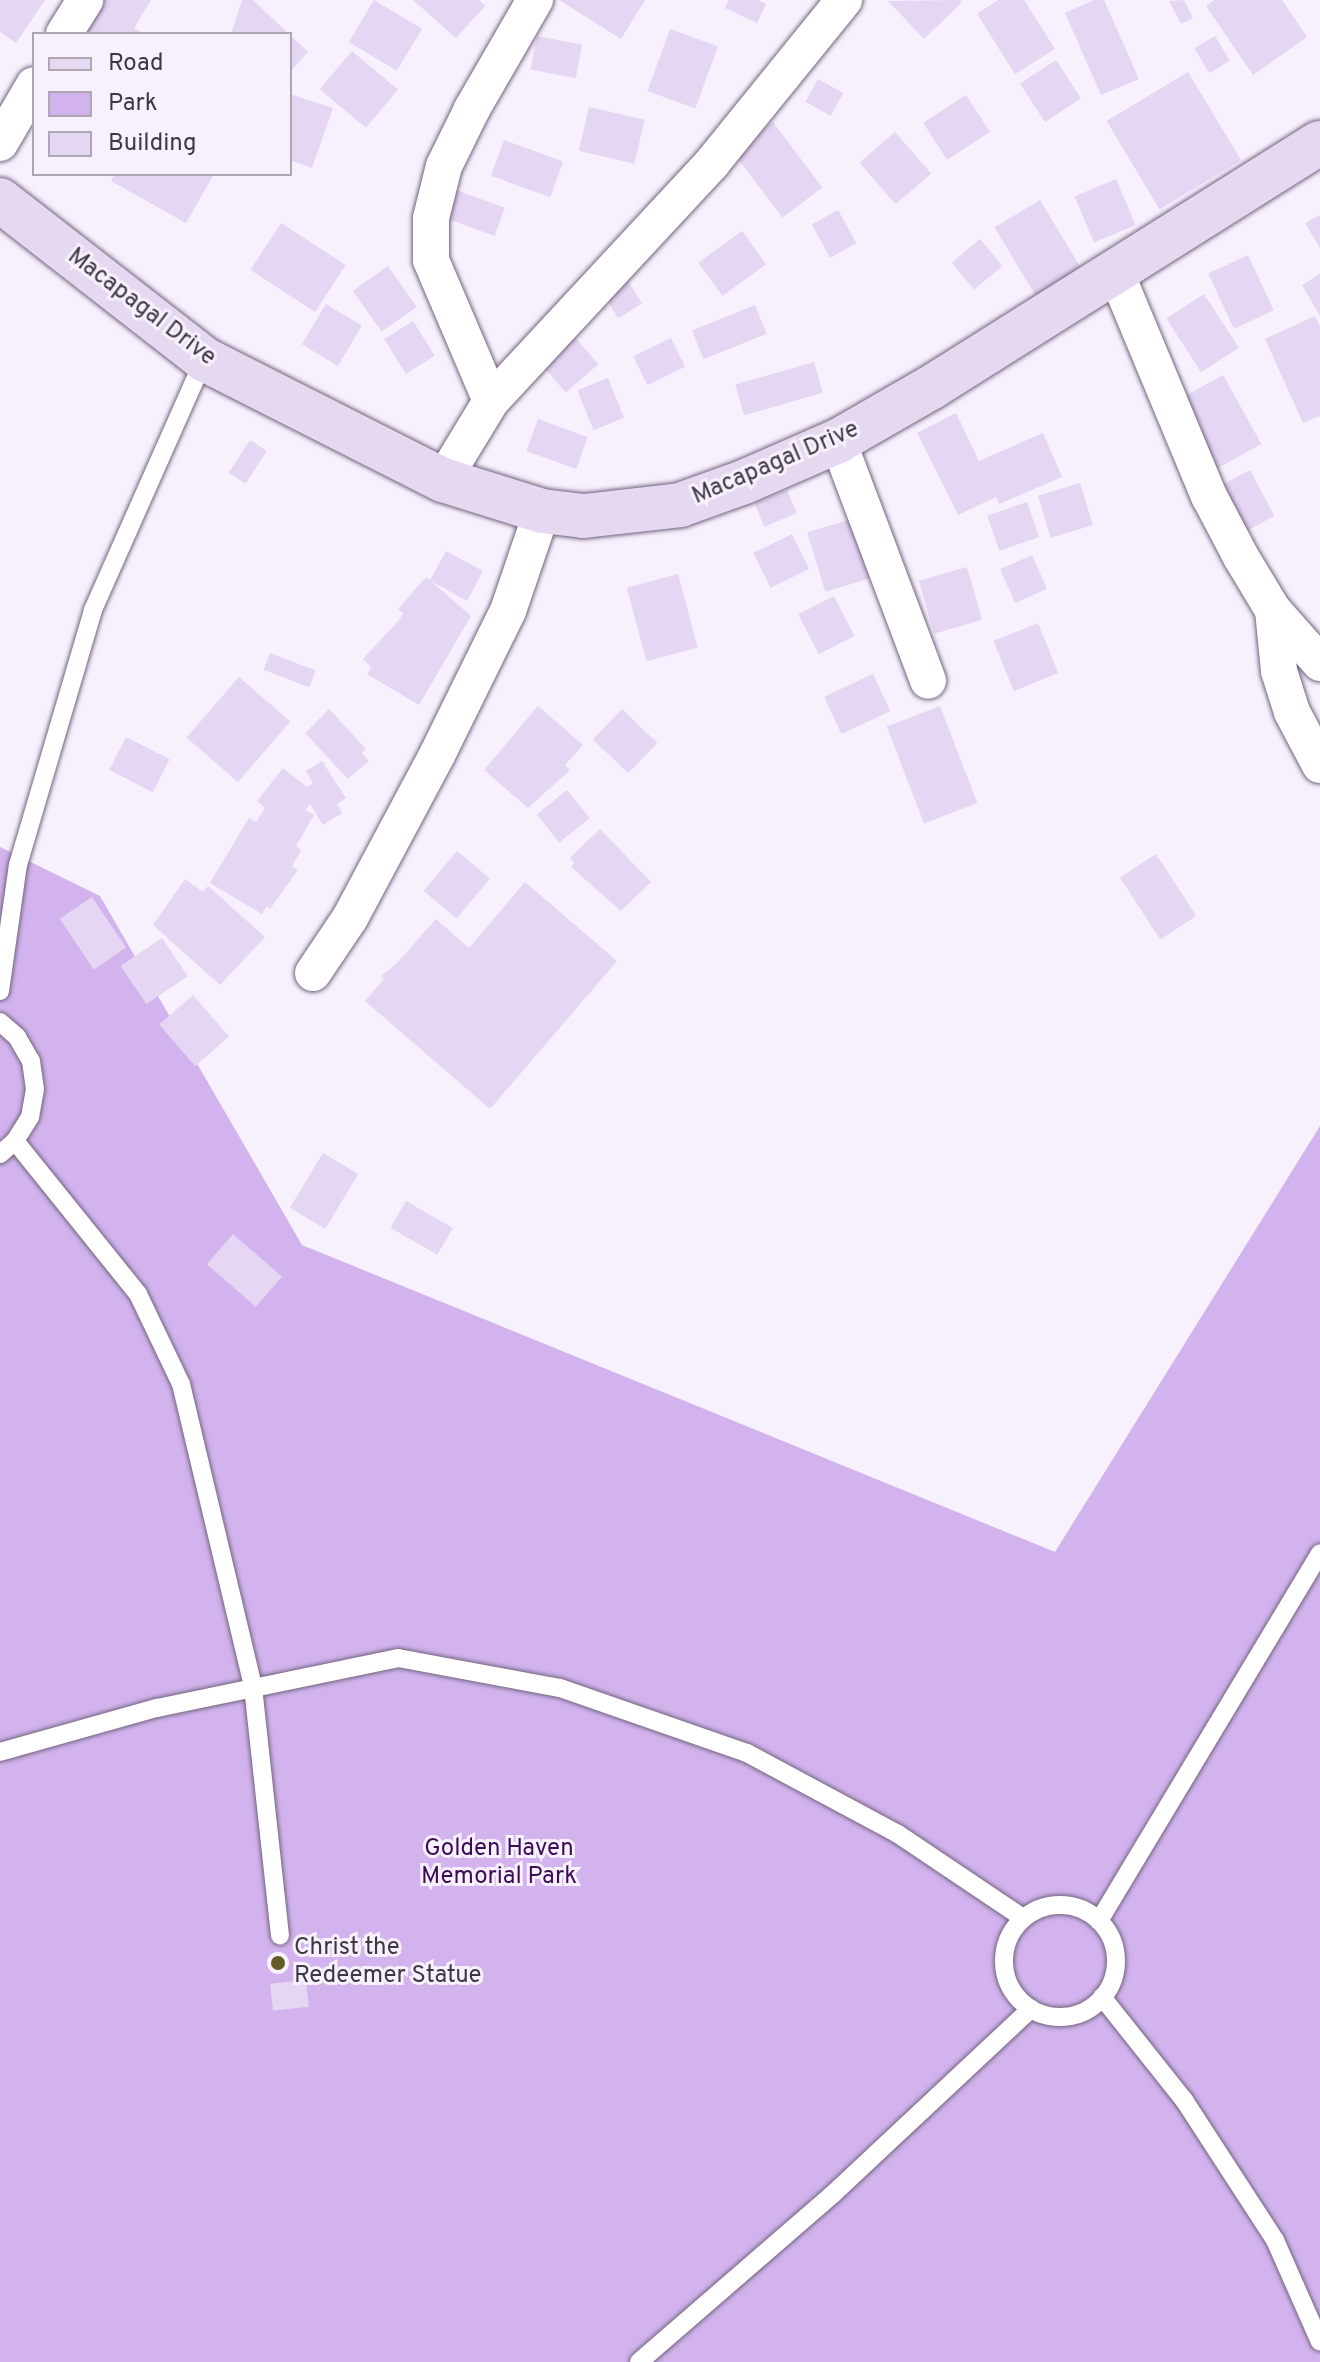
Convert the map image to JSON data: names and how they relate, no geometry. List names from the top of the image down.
{
  "streets": {
    "main road": ["Macapagal Drive"]
  },
  "parks": ["Golden Haven Memorial Park"],
  "places": ["Christ the Redeemer Statue"],
  "legend": ["Road", "Park", "Building"]
}
